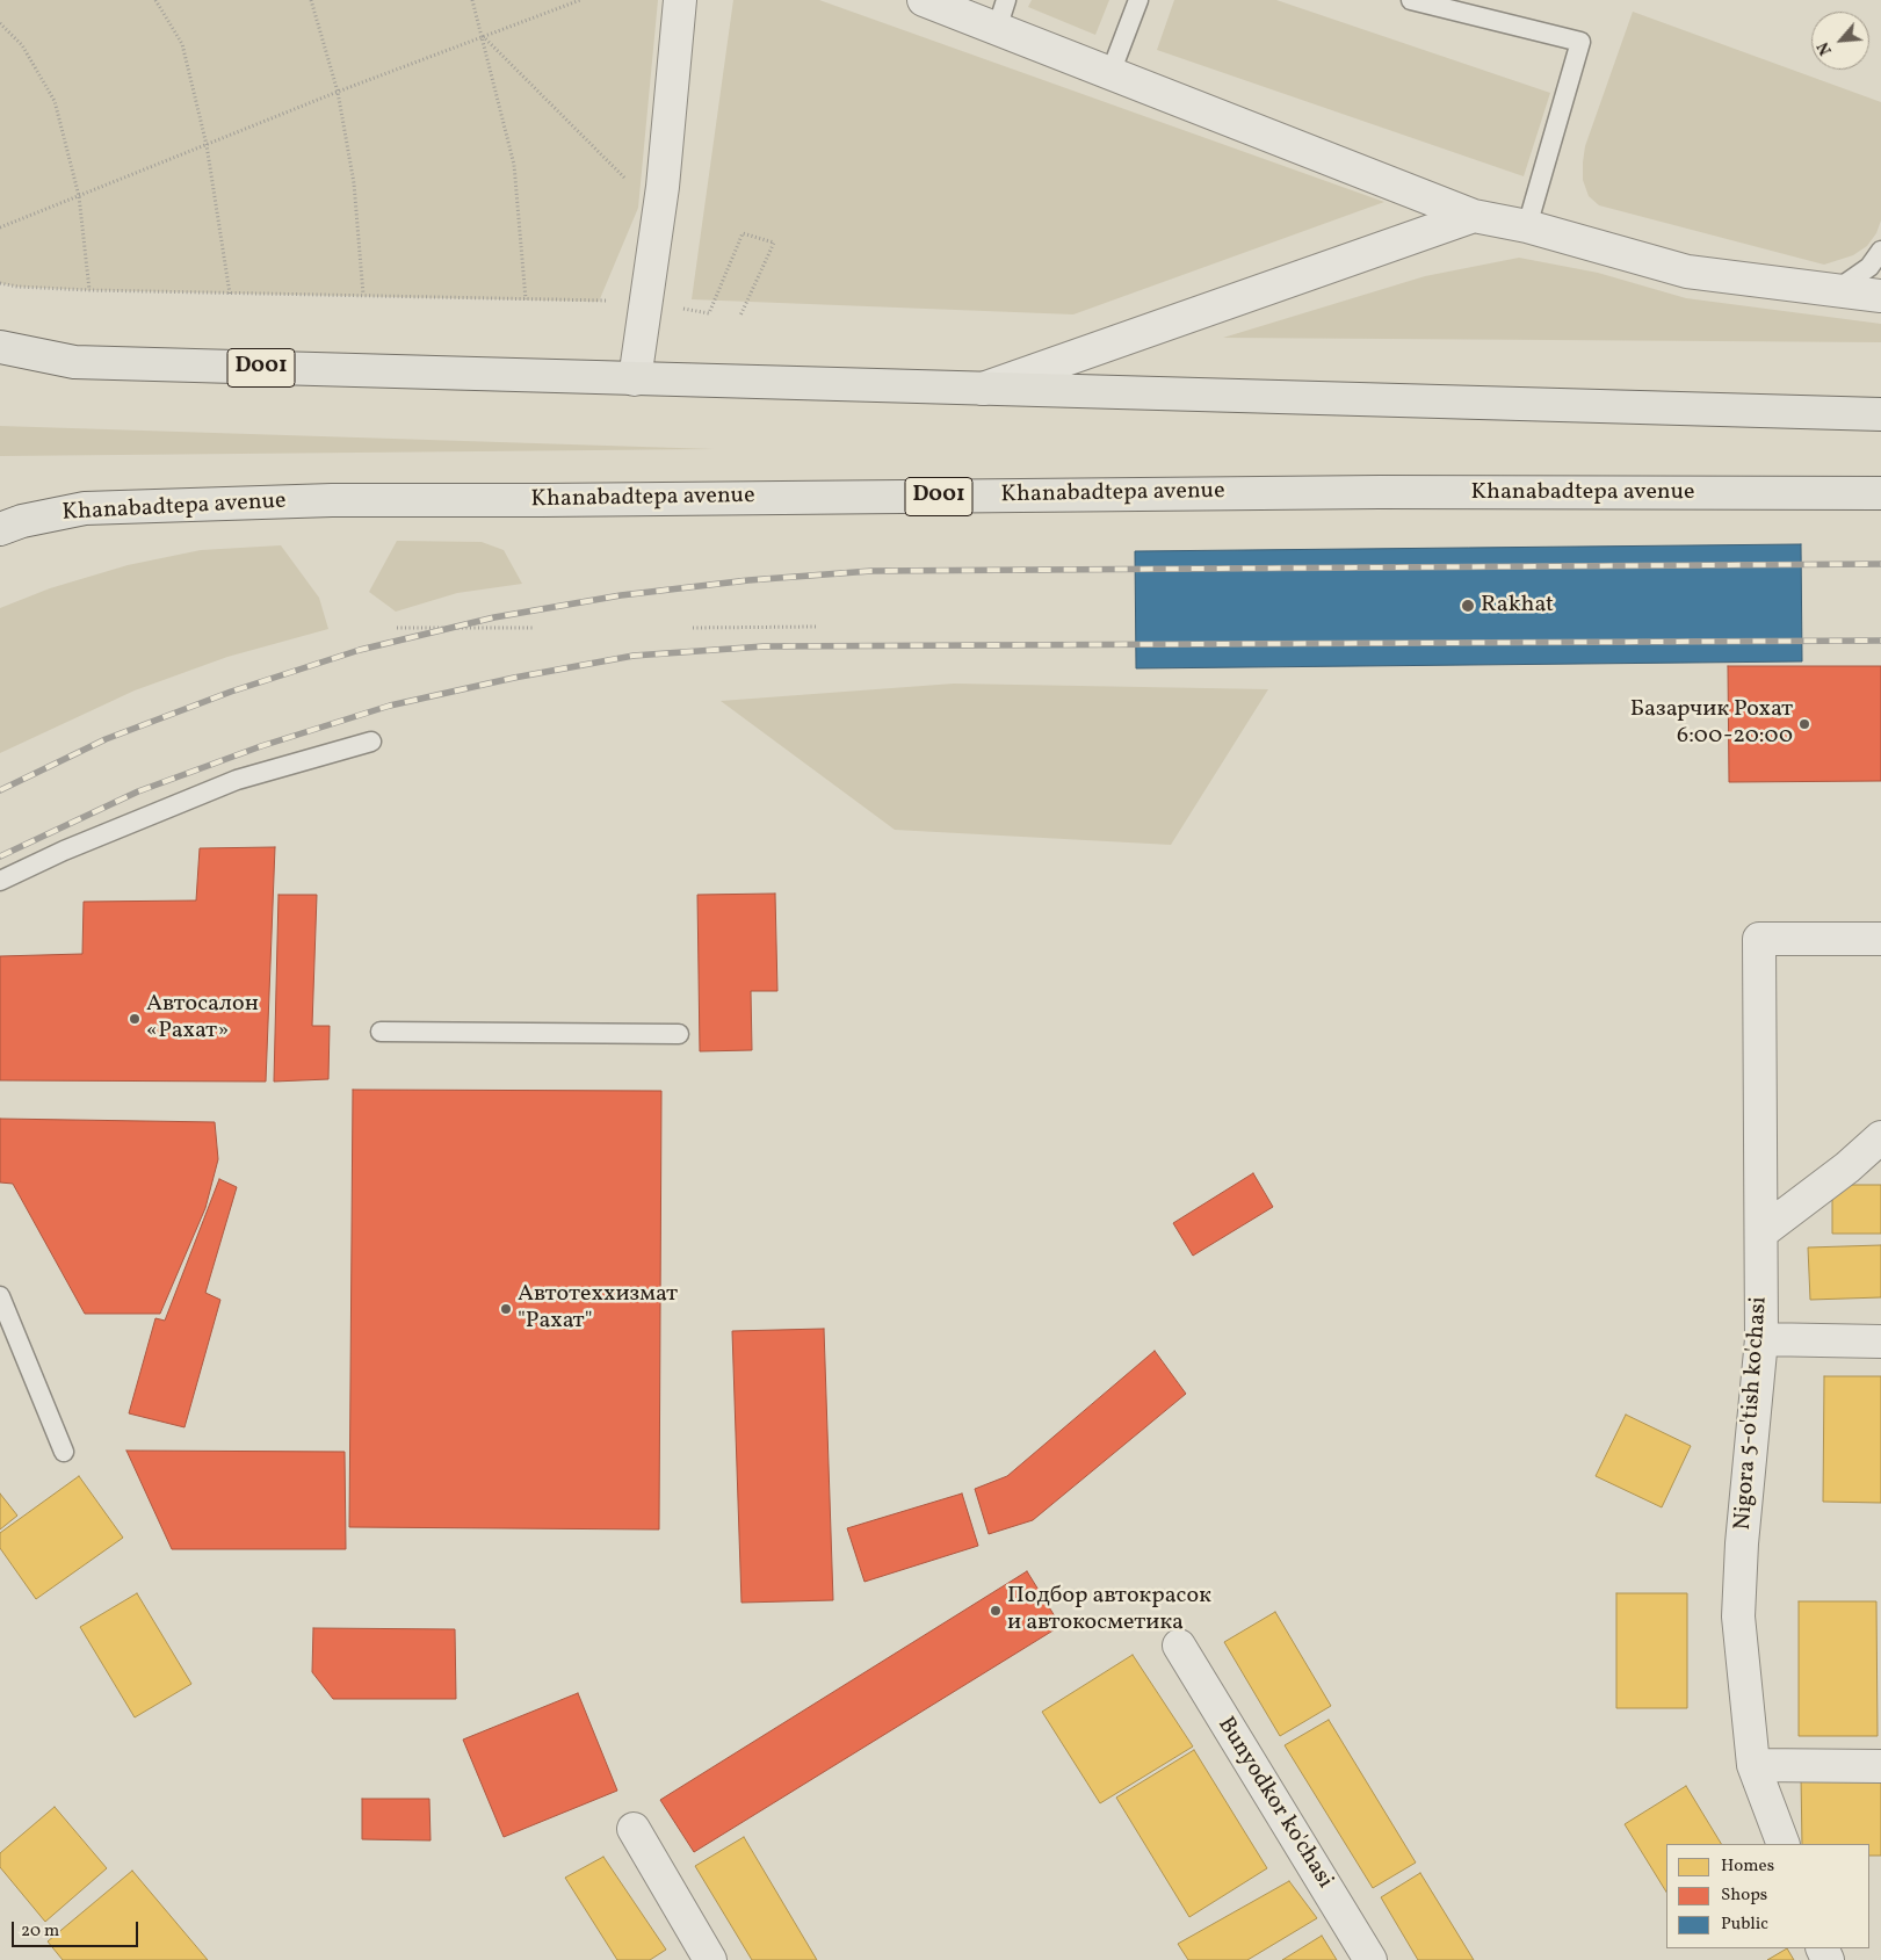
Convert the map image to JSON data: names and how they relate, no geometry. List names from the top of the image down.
{
  "streets": {
    "highway": ["D001", "Khanabadtepa avenue"],
    "street": ["Nigora 5-o'tish ko'chasi", "Bunyodkor ko'chasi"]
  },
  "places": [
    "Rakhat",
    "Базарчик Рохат 6:00-20:00",
    "Автосалон «Рахат»",
    "Автотеххизмат \"Рахат\"",
    "Подбор автокрасок и автокосметика"
  ],
  "legend": ["Homes", "Shops", "Public"],
  "scale_bar": "20 m",
  "north": "bottom left"
}
